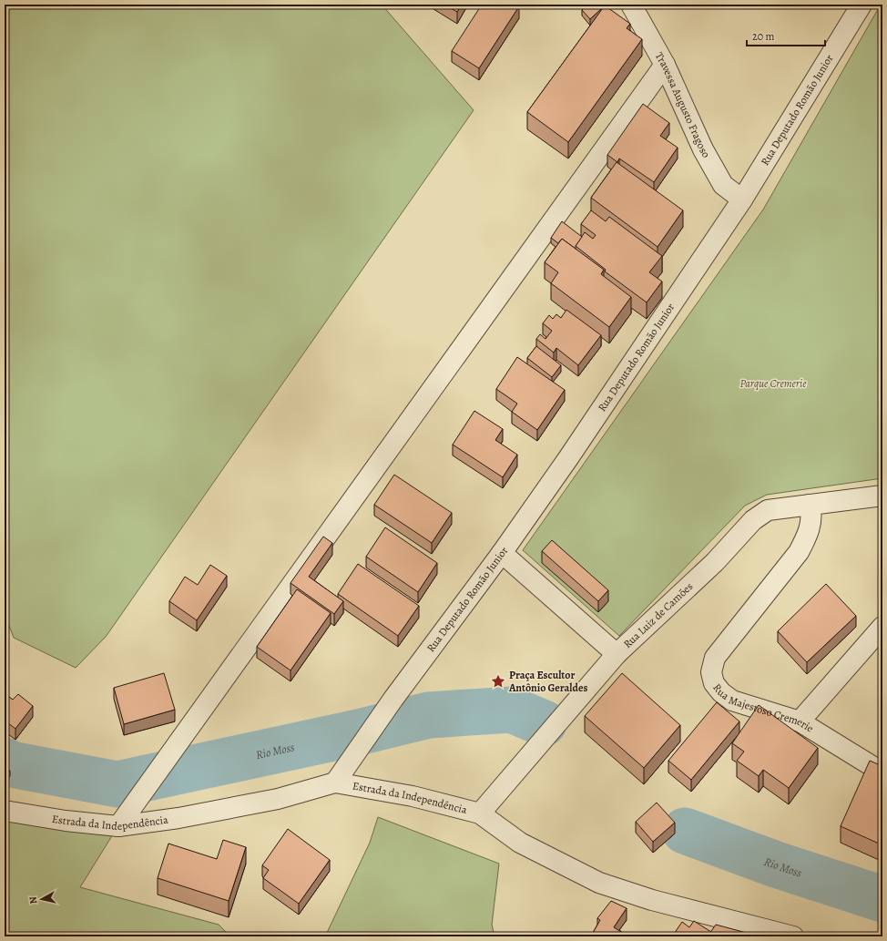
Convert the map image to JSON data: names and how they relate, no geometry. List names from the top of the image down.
{
  "streets": {
    "street": [
      "Travessa Augusto Fragoso",
      "Rua Deputado Romão Junior",
      "Rua Luiz de Camões",
      "Rua Majestoso Cremerie",
      "Estrada da Independência"
    ]
  },
  "crossings": [
    ["Travessa Augusto Fragoso", "Rua Deputado Romão Junior"],
    ["Rua Deputado Romão Junior", "Estrada da Independência"],
    ["Rua Luiz de Camões", "Rua Majestoso Cremerie"],
    ["Rua Luiz de Camões", "Estrada da Independência"]
  ],
  "water": ["Rio Moss"],
  "parks": ["Parque Cremerie"],
  "places": {
    "place": ["Praça Escultor Antônio Geraldes"]
  },
  "scale_bar": "20 m",
  "north": "left"
}
